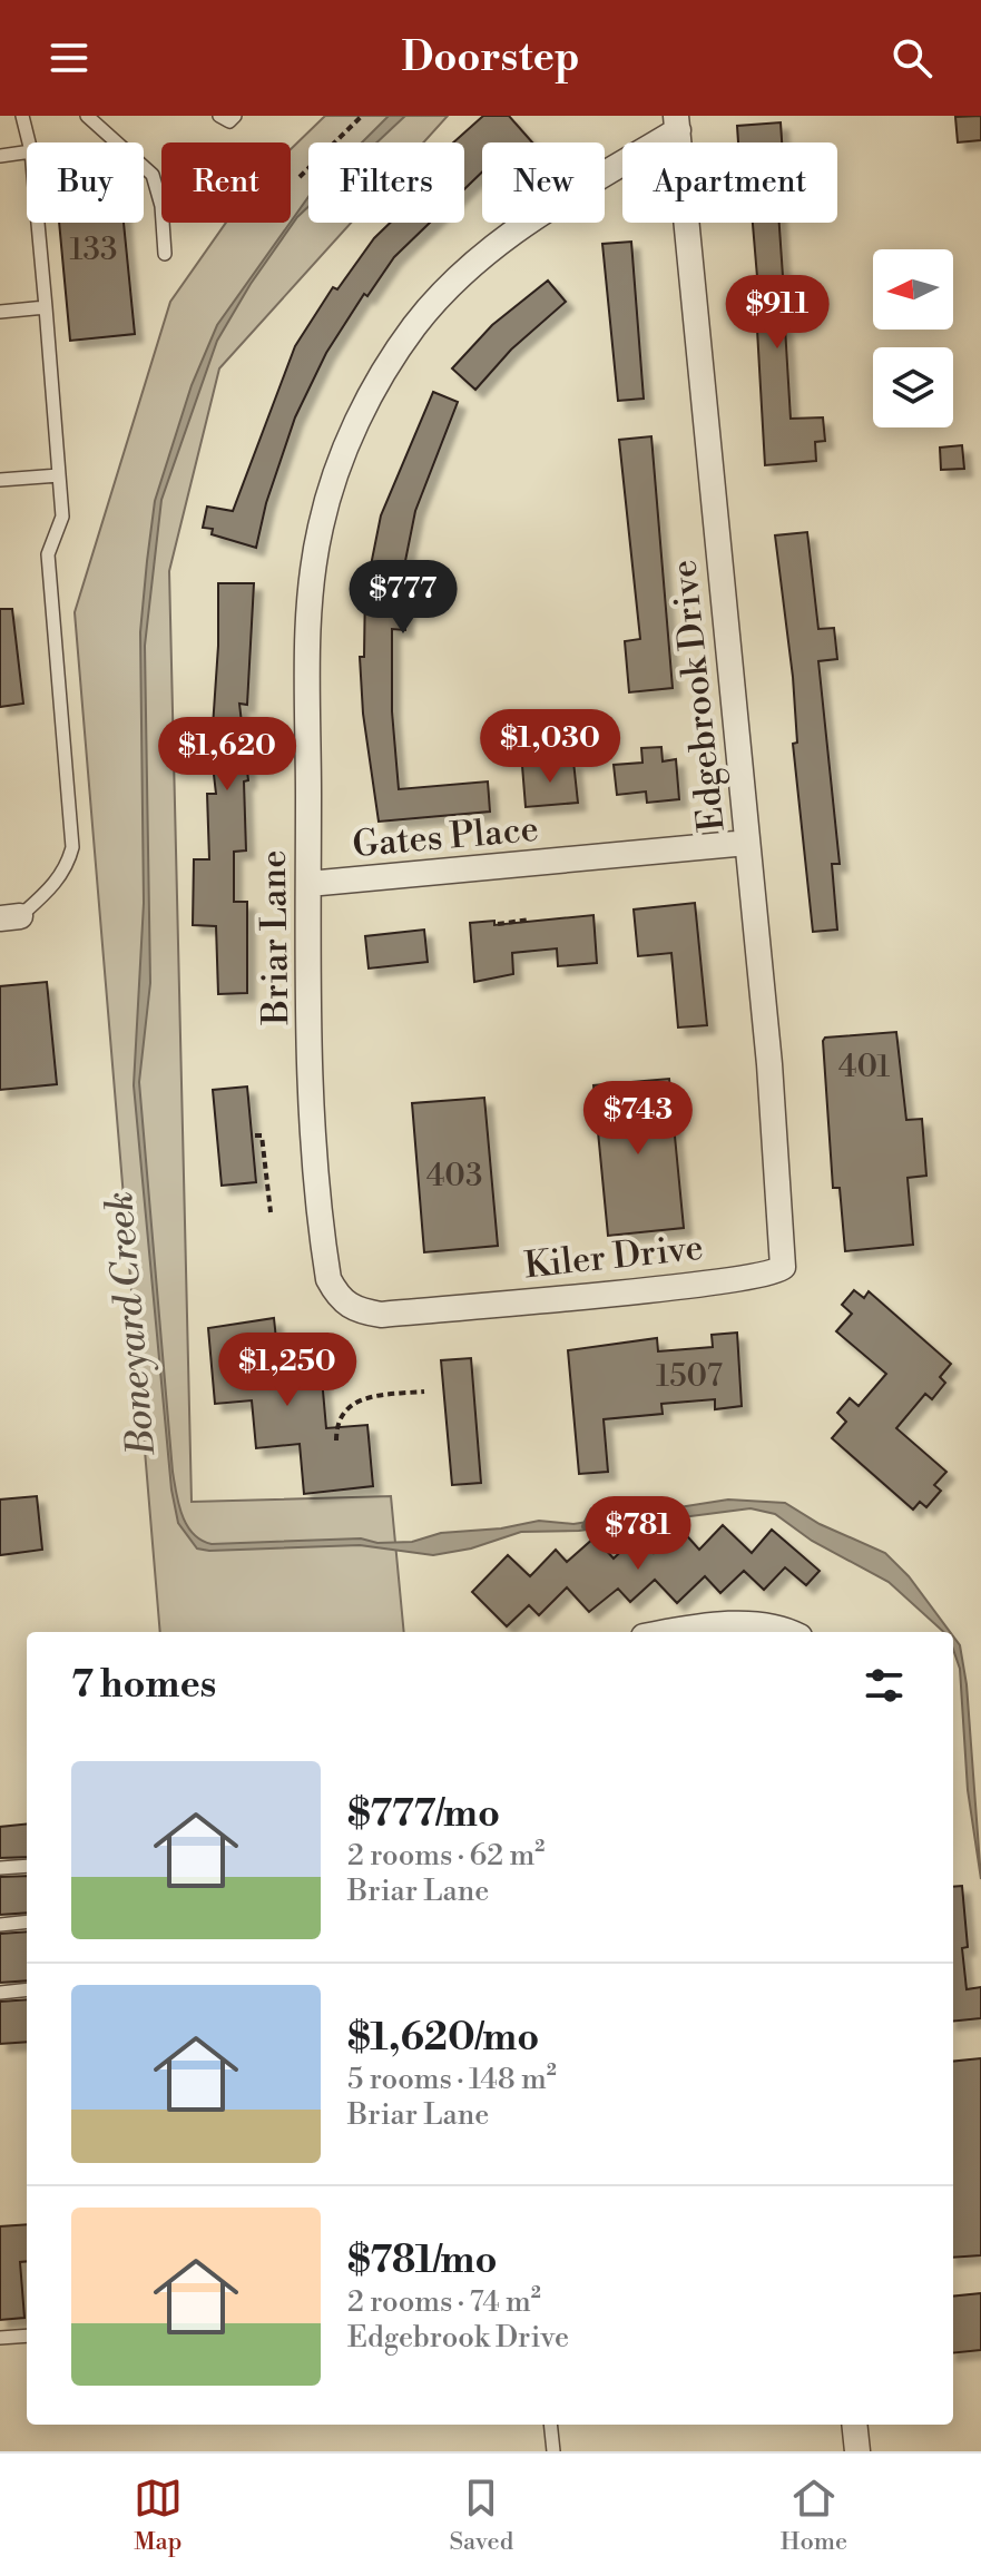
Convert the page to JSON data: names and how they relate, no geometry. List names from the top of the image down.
{
  "streets": {
    "street": [
      "Edgebrook Drive",
      "Gates Place",
      "Briar Lane",
      "Kiler Drive"
    ]
  },
  "crossings": [
    ["Edgebrook Drive", "Gates Place"],
    ["Edgebrook Drive", "Briar Lane"],
    ["Edgebrook Drive", "Kiler Drive"],
    ["Gates Place", "Briar Lane"],
    ["Briar Lane", "Kiler Drive"]
  ],
  "water": ["Boneyard Creek"],
  "house_numbers": [
    "133",
    "401",
    "403",
    "1507"
  ],
  "north": "left",
  "page": {
    "header": "Doorstep",
    "chip": [
      "Buy",
      "Rent",
      "Filters",
      "New",
      "Apartment"
    ],
    "price": [
      "$911",
      "$777",
      "$1,030",
      "$1,620",
      "$743",
      "$1,250",
      "$781"
    ],
    "heading": "7 homes",
    "list": [
      {
        "name": "$777/mo",
        "note": "2 rooms · 62 m² · Briar Lane"
      },
      {
        "name": "$1,620/mo",
        "note": "5 rooms · 148 m² · Briar Lane"
      },
      {
        "name": "$781/mo",
        "note": "2 rooms · 74 m² · Edgebrook Drive"
      }
    ],
    "tabs": ["Map", "Saved", "Home"]
  }
}
